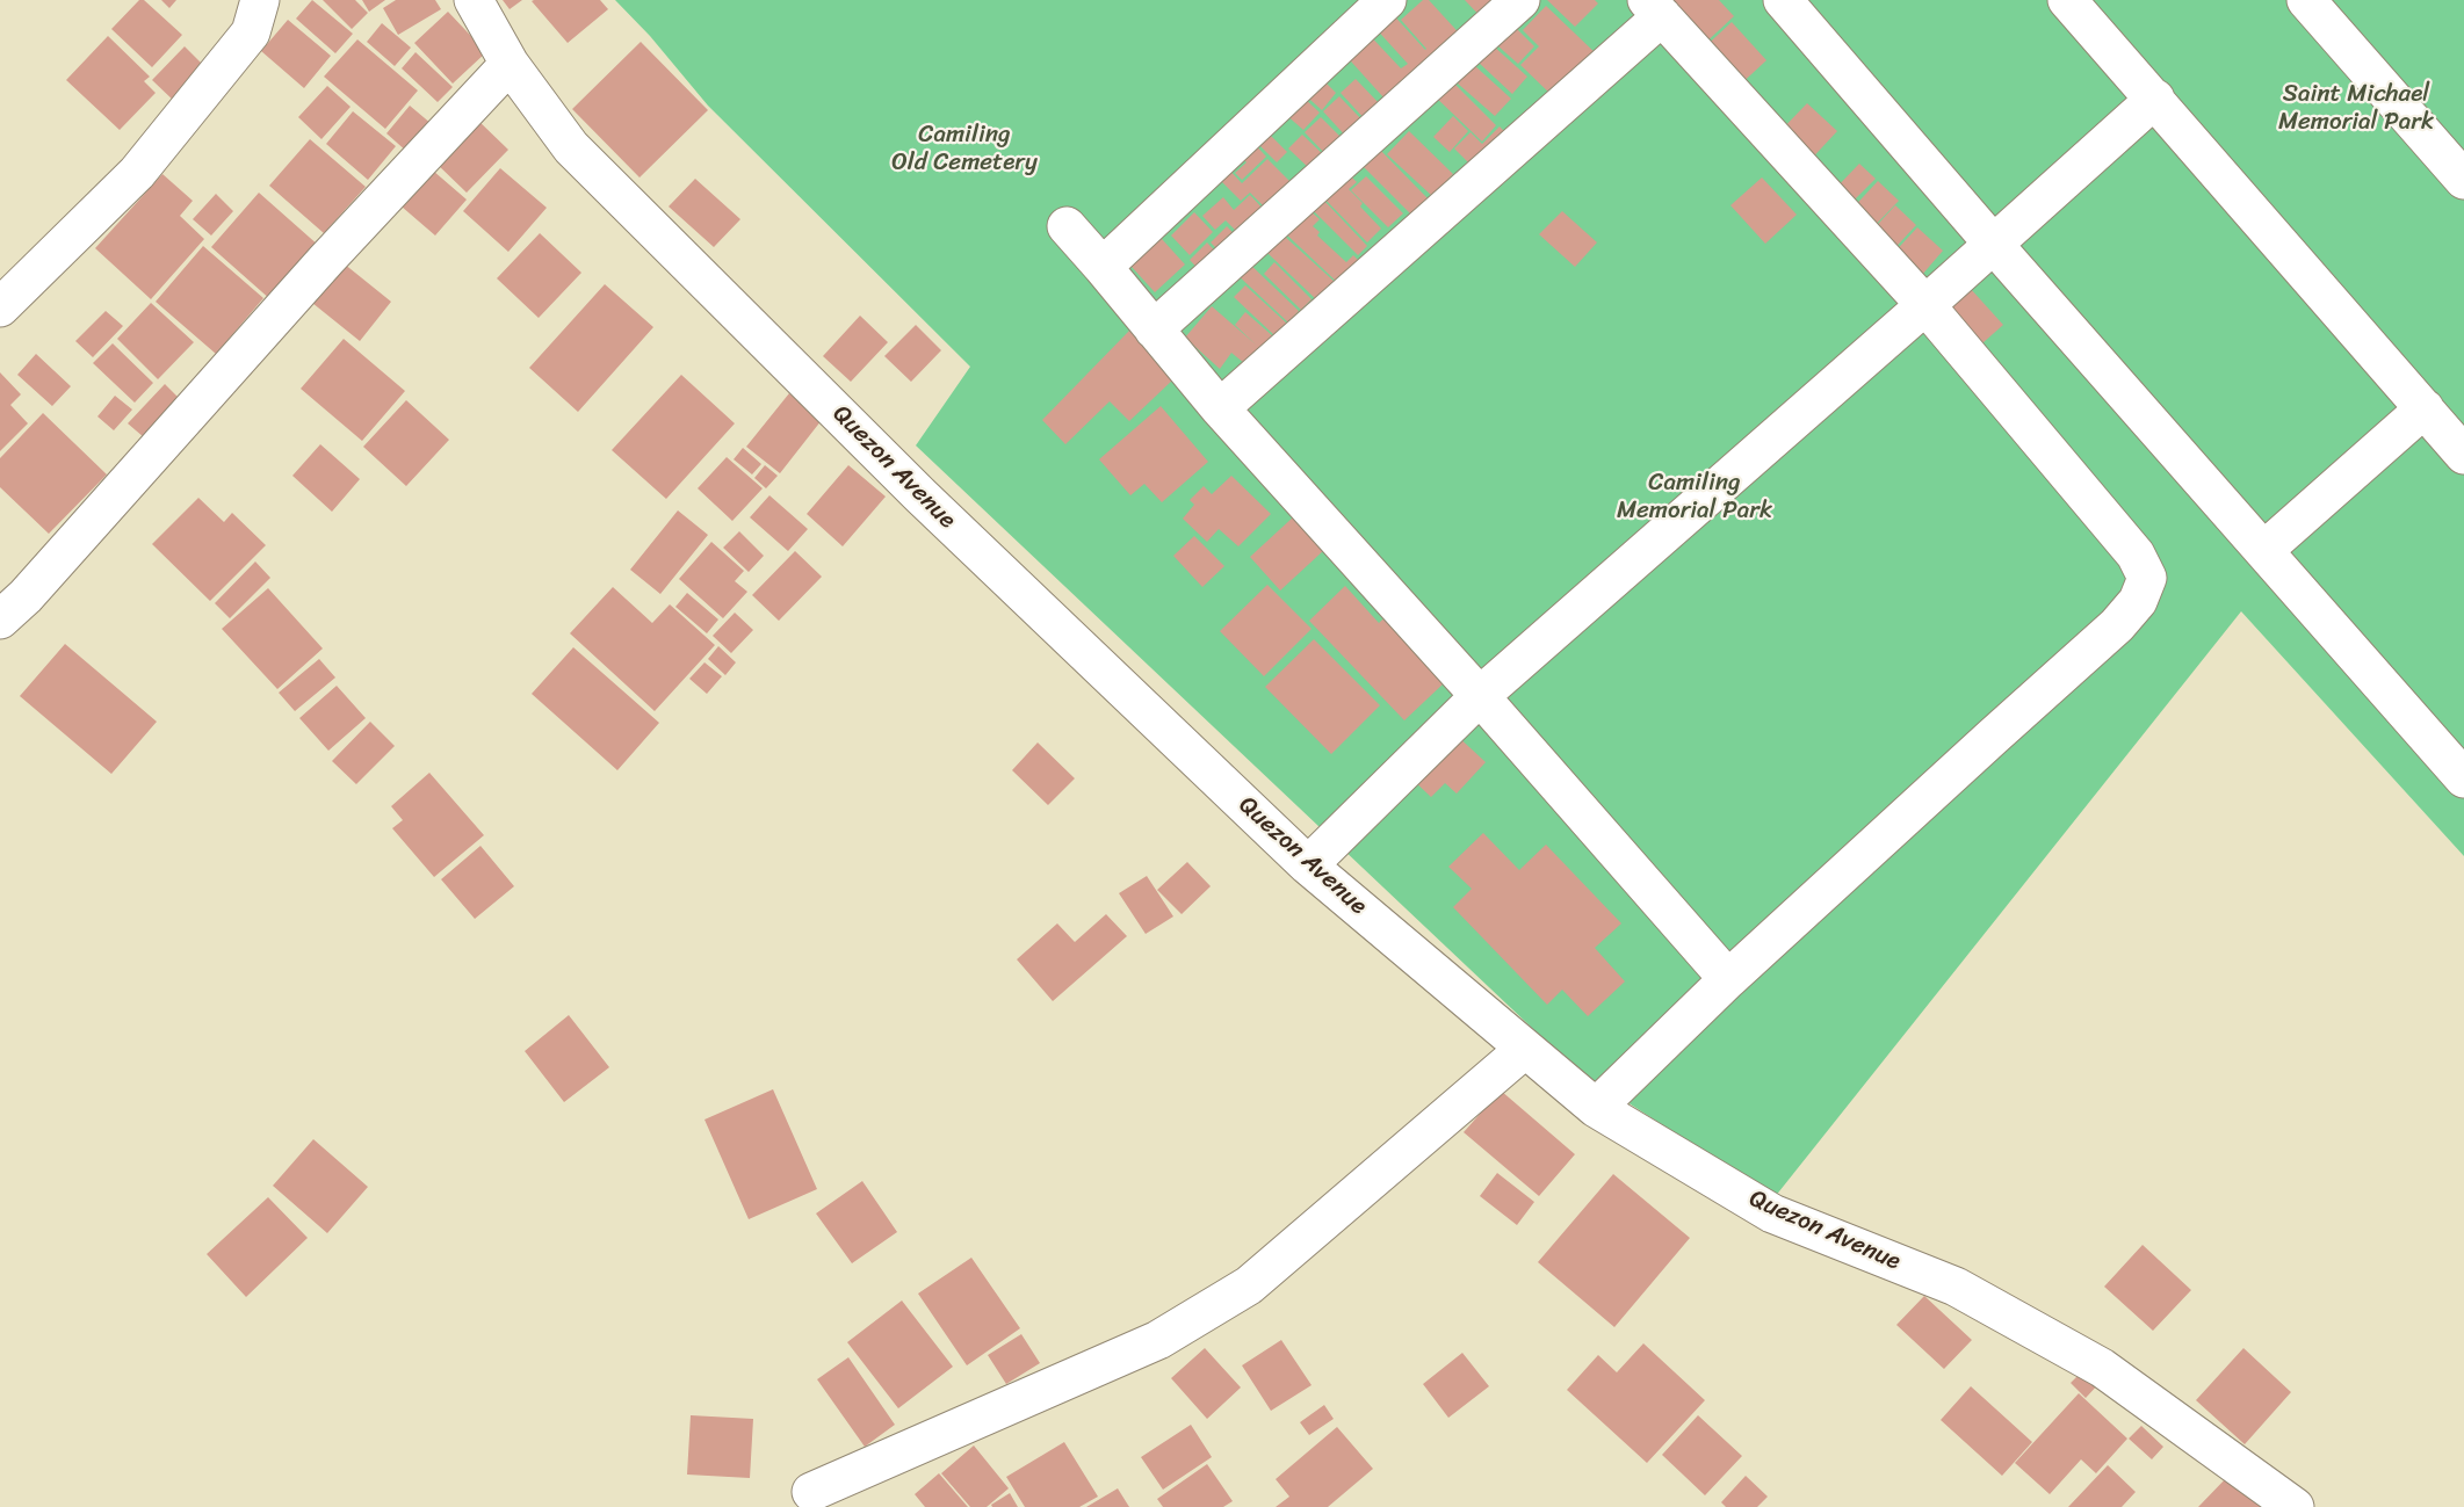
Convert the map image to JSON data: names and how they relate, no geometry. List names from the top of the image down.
{
  "streets": {
    "street": ["Quezon Avenue"]
  },
  "parks": ["Saint Michael Memorial Park", "Camiling Old Cemetery", "Camiling Memorial Park"]
}
